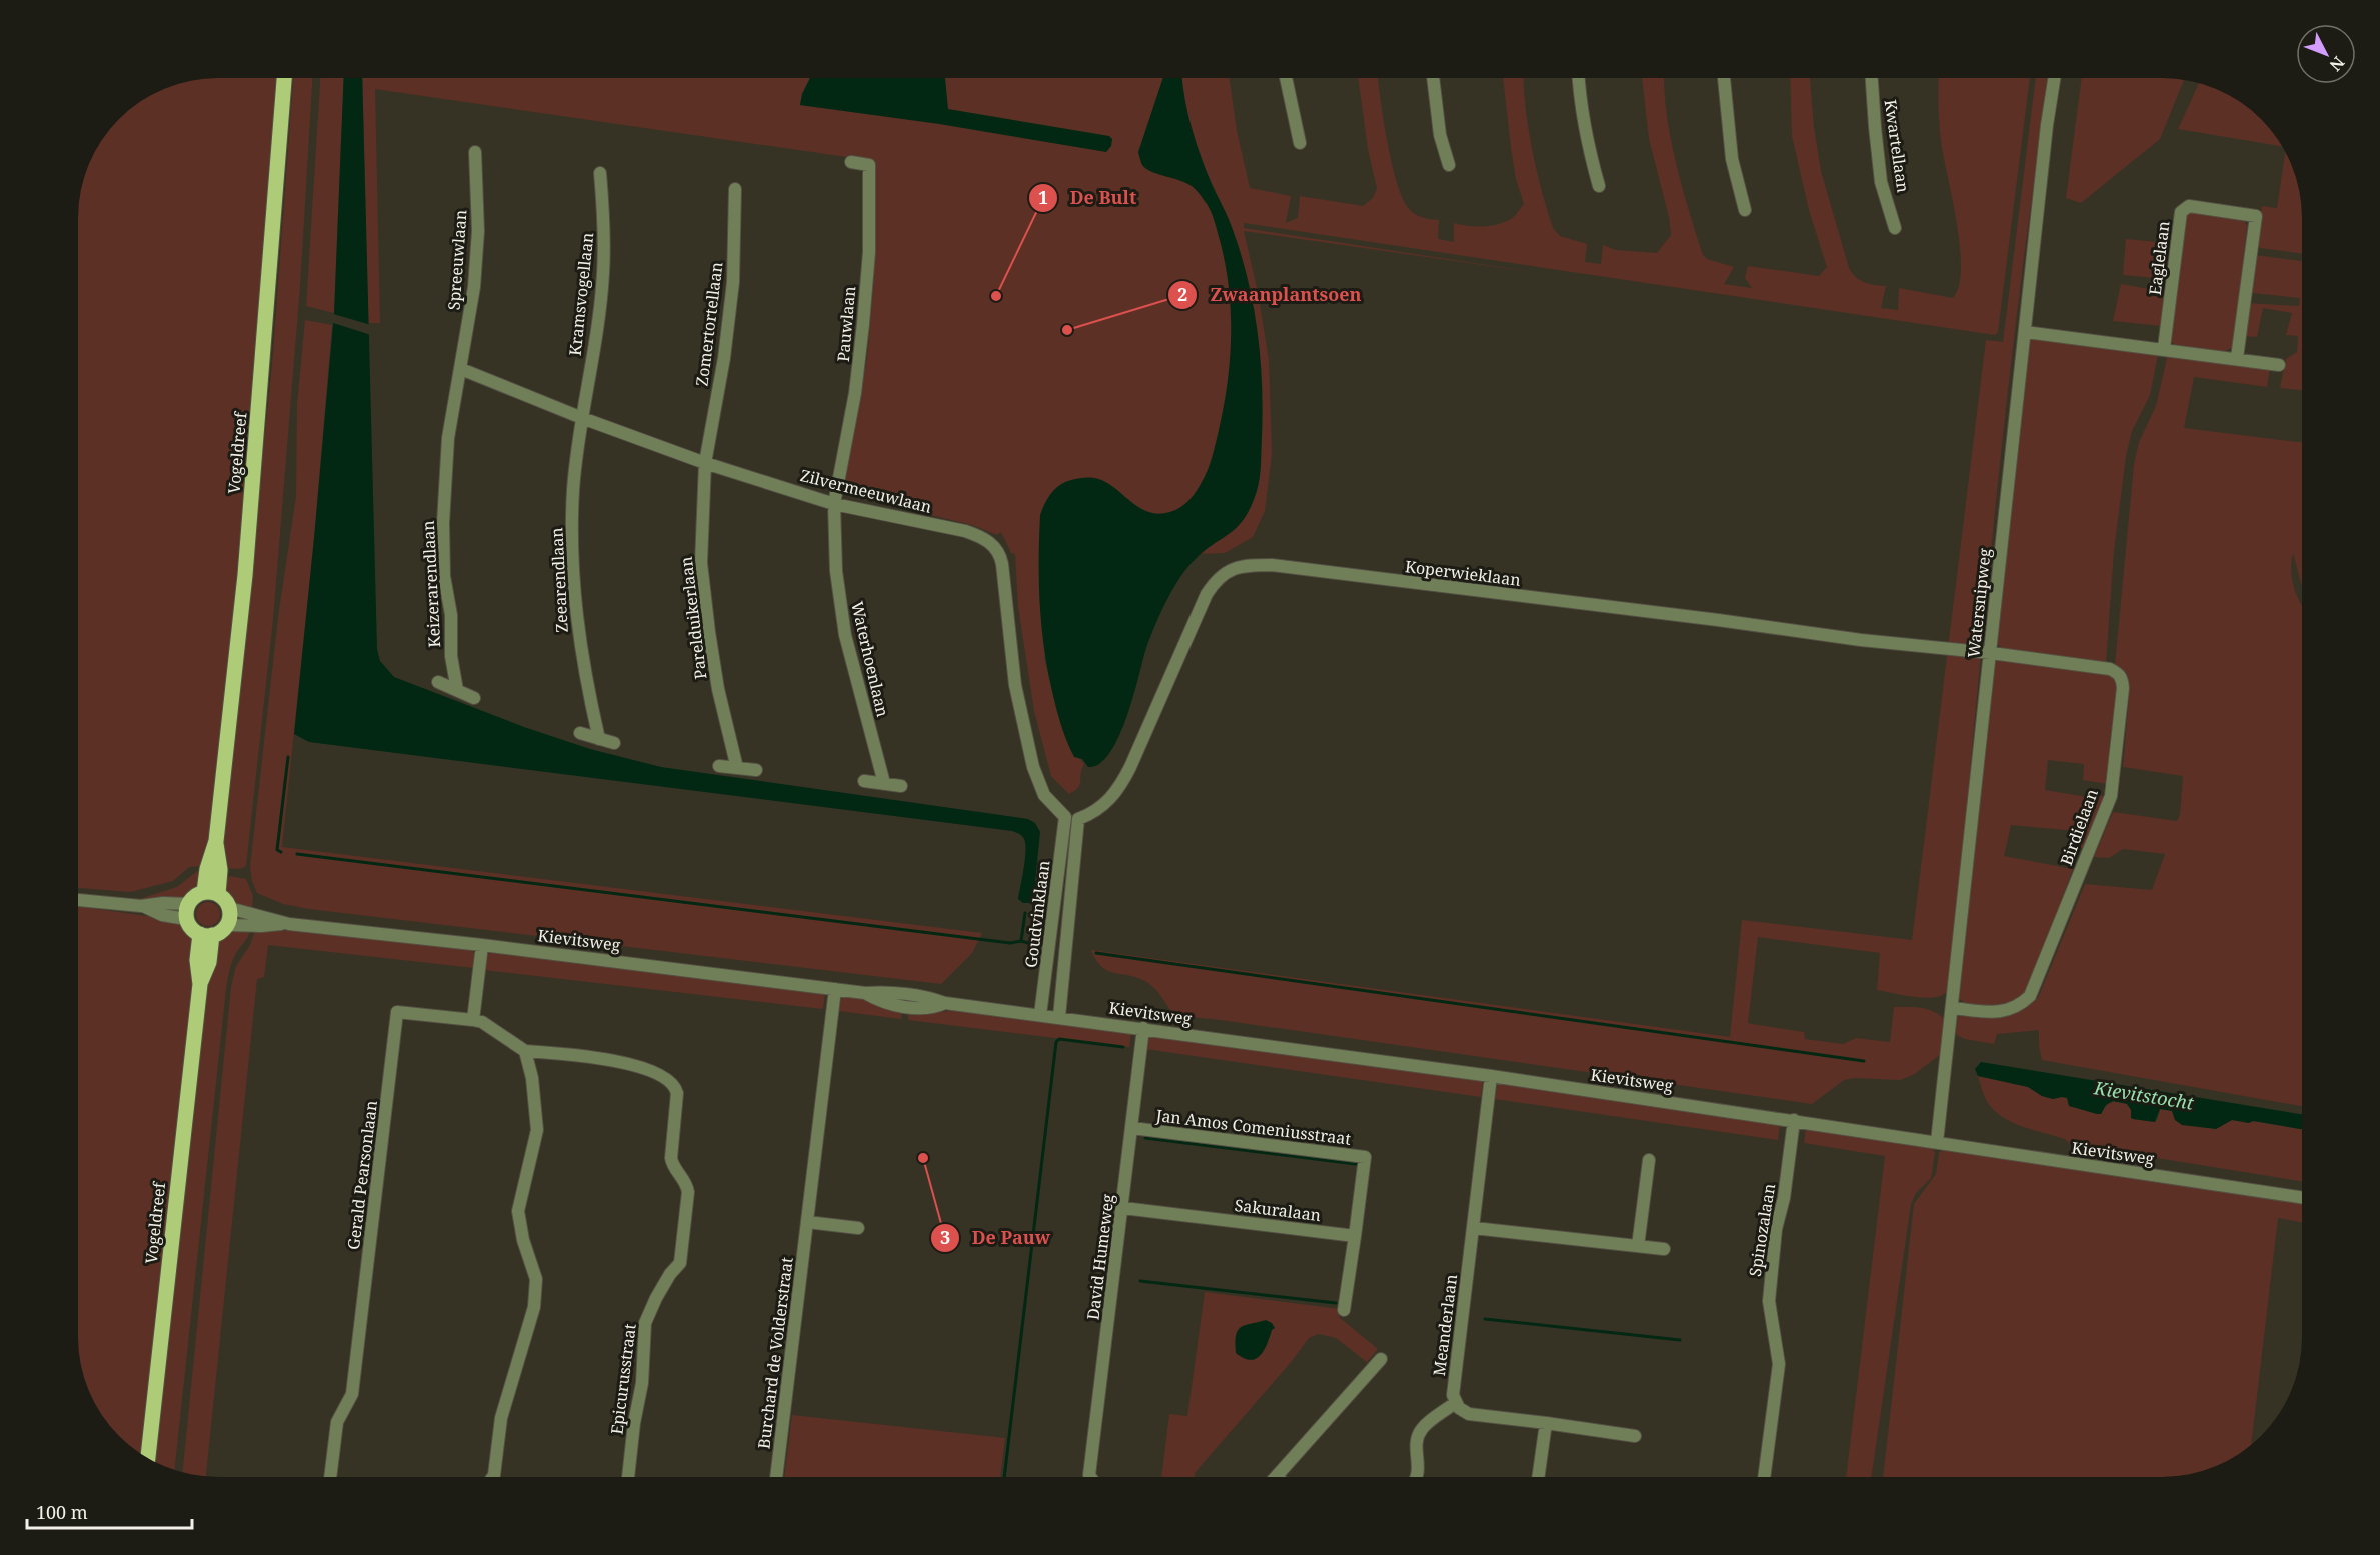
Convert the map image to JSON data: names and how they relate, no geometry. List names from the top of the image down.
{
  "streets": {
    "main road": ["Vogeldreef"],
    "street": [
      "Kwartellaan",
      "Eaglelaan",
      "Spreeuwlaan",
      "Kramsvogellaan",
      "Zomertortellaan",
      "Pauwlaan",
      "Zilvermeeuwlaan",
      "Koperwieklaan",
      "Zeearendlaan",
      "Keizerarendlaan",
      "Watersnipweg",
      "Parelduikerlaan",
      "Waterhoenlaan",
      "Birdielaan",
      "Goudvinklaan",
      "Kievitsweg",
      "Jan Amos Comeniusstraat",
      "Gerald Pearsonlaan",
      "Sakuralaan",
      "Spinozalaan",
      "David Humeweg",
      "Meanderlaan",
      "Burchard de Volderstraat",
      "Epicurusstraat"
    ]
  },
  "crossings": [
    ["Spreeuwlaan", "Zilvermeeuwlaan"],
    ["Spreeuwlaan", "Keizerarendlaan"],
    ["Kramsvogellaan", "Zilvermeeuwlaan"],
    ["Kramsvogellaan", "Zeearendlaan"],
    ["Zomertortellaan", "Zilvermeeuwlaan"],
    ["Zomertortellaan", "Parelduikerlaan"],
    ["Pauwlaan", "Zilvermeeuwlaan"],
    ["Pauwlaan", "Waterhoenlaan"],
    ["Vogeldreef", "Kievitsweg"],
    ["Zilvermeeuwlaan", "Koperwieklaan"],
    ["Zilvermeeuwlaan", "Zeearendlaan"],
    ["Zilvermeeuwlaan", "Keizerarendlaan"],
    ["Zilvermeeuwlaan", "Parelduikerlaan"],
    ["Zilvermeeuwlaan", "Waterhoenlaan"],
    ["Zilvermeeuwlaan", "Goudvinklaan"],
    ["Koperwieklaan", "Watersnipweg"],
    ["Koperwieklaan", "Birdielaan"],
    ["Koperwieklaan", "Goudvinklaan"],
    ["Watersnipweg", "Birdielaan"],
    ["Watersnipweg", "Kievitsweg"],
    ["Goudvinklaan", "Kievitsweg"],
    ["Kievitsweg", "Spinozalaan"],
    ["Kievitsweg", "David Humeweg"],
    ["Kievitsweg", "Meanderlaan"],
    ["Kievitsweg", "Burchard de Volderstraat"],
    ["Jan Amos Comeniusstraat", "Sakuralaan"],
    ["Jan Amos Comeniusstraat", "David Humeweg"],
    ["Sakuralaan", "David Humeweg"]
  ],
  "water": ["Kievitstocht"],
  "places": ["De Bult", "Zwaanplantsoen", "De Pauw"],
  "scale_bar": "100 m",
  "north": "bottom right"
}
